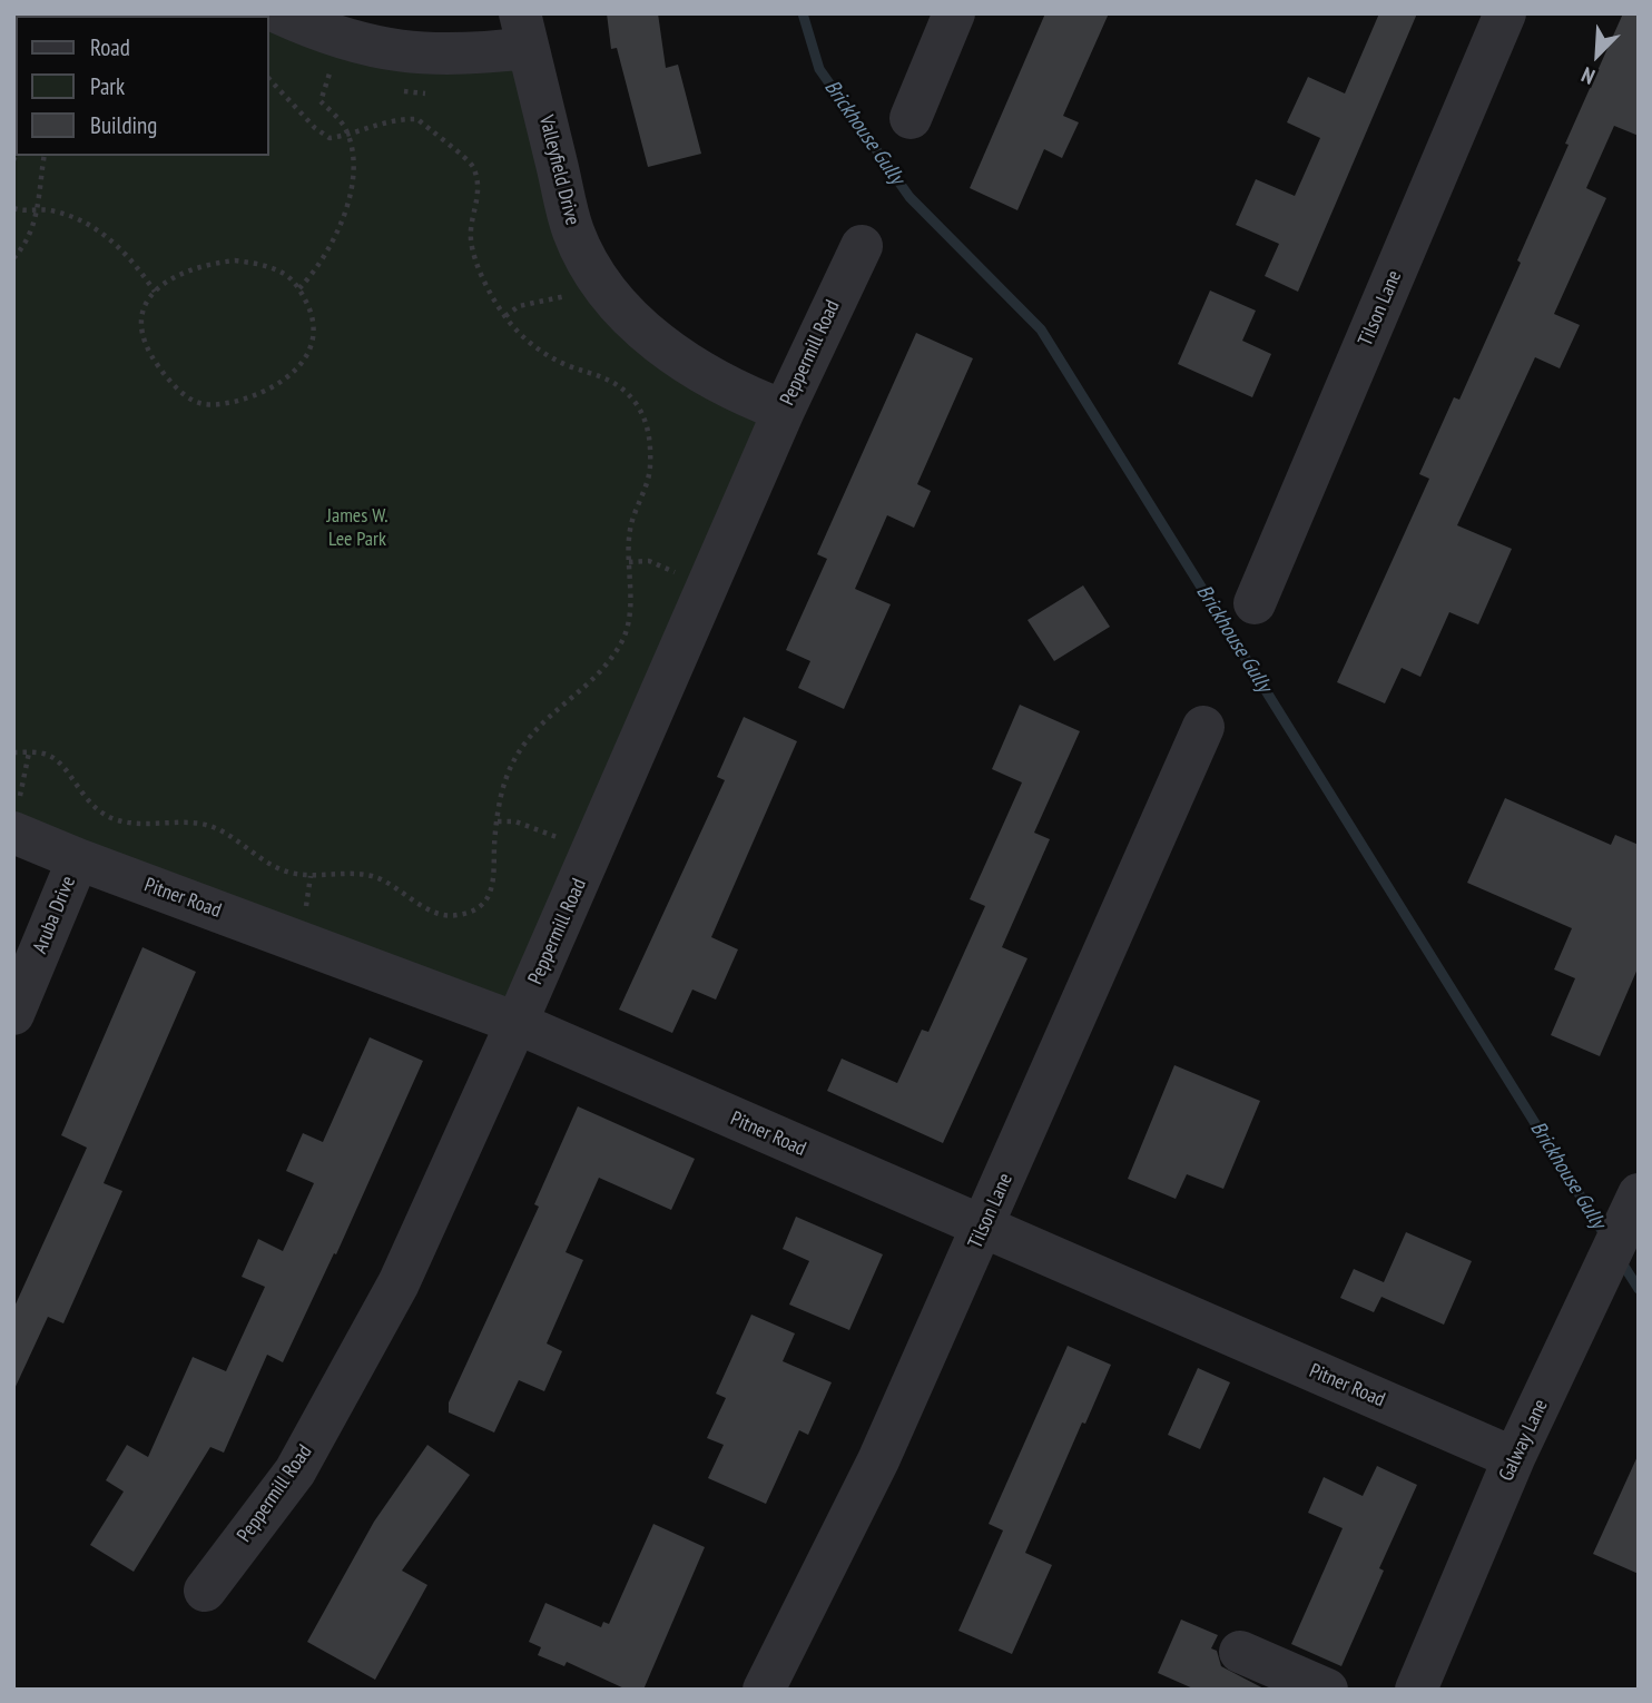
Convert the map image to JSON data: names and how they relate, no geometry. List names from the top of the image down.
{
  "streets": {
    "street": [
      "Valleyfield Drive",
      "Tilson Lane",
      "Peppermill Road",
      "Pitner Road",
      "Aruba Drive",
      "Galway Lane"
    ]
  },
  "crossings": [
    ["Valleyfield Drive", "Peppermill Road"],
    ["Tilson Lane", "Pitner Road"],
    ["Peppermill Road", "Pitner Road"],
    ["Pitner Road", "Aruba Drive"],
    ["Pitner Road", "Galway Lane"]
  ],
  "water": ["Brickhouse Gully"],
  "parks": ["James W. Lee Park"],
  "legend": ["Road", "Park", "Building"],
  "north": "bottom left"
}
